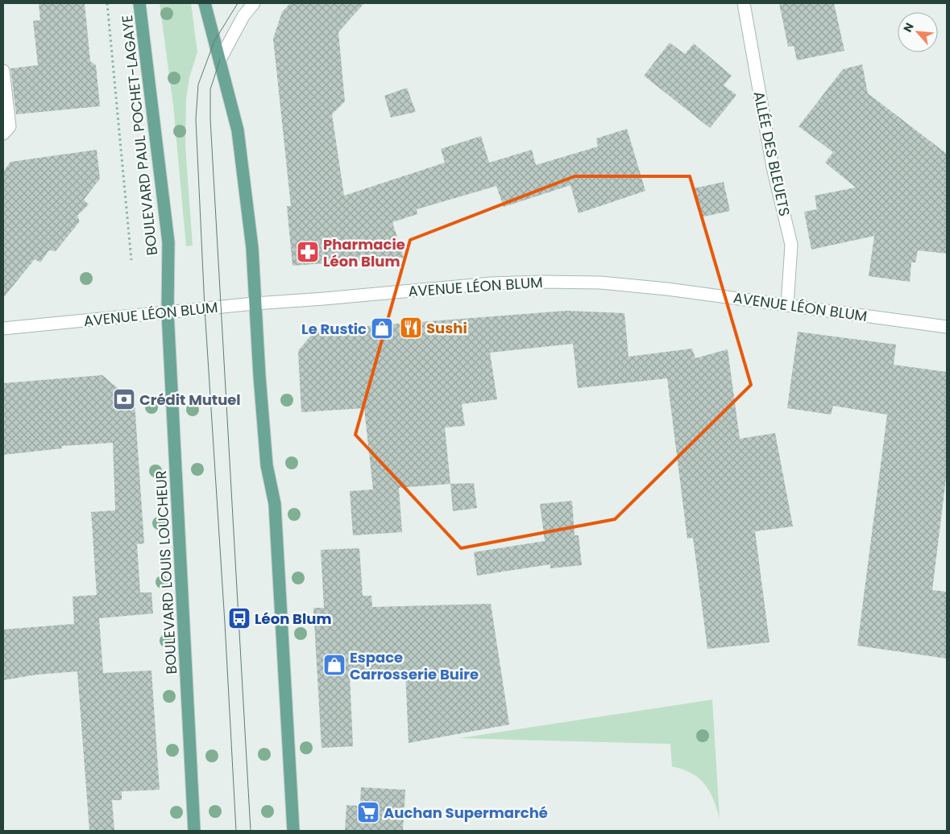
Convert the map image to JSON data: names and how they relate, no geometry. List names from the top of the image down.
{
  "streets": {
    "main road": [
      "BOULEVARD PAUL POCHET-LAGAYE",
      "ALLÉE DES BLEUETS",
      "AVENUE LÉON BLUM",
      "BOULEVARD LOUIS LOUCHEUR"
    ]
  },
  "crossings": [
    ["BOULEVARD PAUL POCHET-LAGAYE", "AVENUE LÉON BLUM"],
    ["BOULEVARD PAUL POCHET-LAGAYE", "BOULEVARD LOUIS LOUCHEUR"],
    ["ALLÉE DES BLEUETS", "AVENUE LÉON BLUM"],
    ["AVENUE LÉON BLUM", "BOULEVARD LOUIS LOUCHEUR"]
  ],
  "places": {
    "pharmacy": ["Pharmacie Léon Blum"],
    "restaurant": ["Sushi"],
    "shop": ["Le Rustic", "Espace Carrosserie Buire"],
    "bank": ["Crédit Mutuel"],
    "bus stop": ["Léon Blum"],
    "supermarket": ["Auchan Supermarché"]
  },
  "north": "top left"
}
